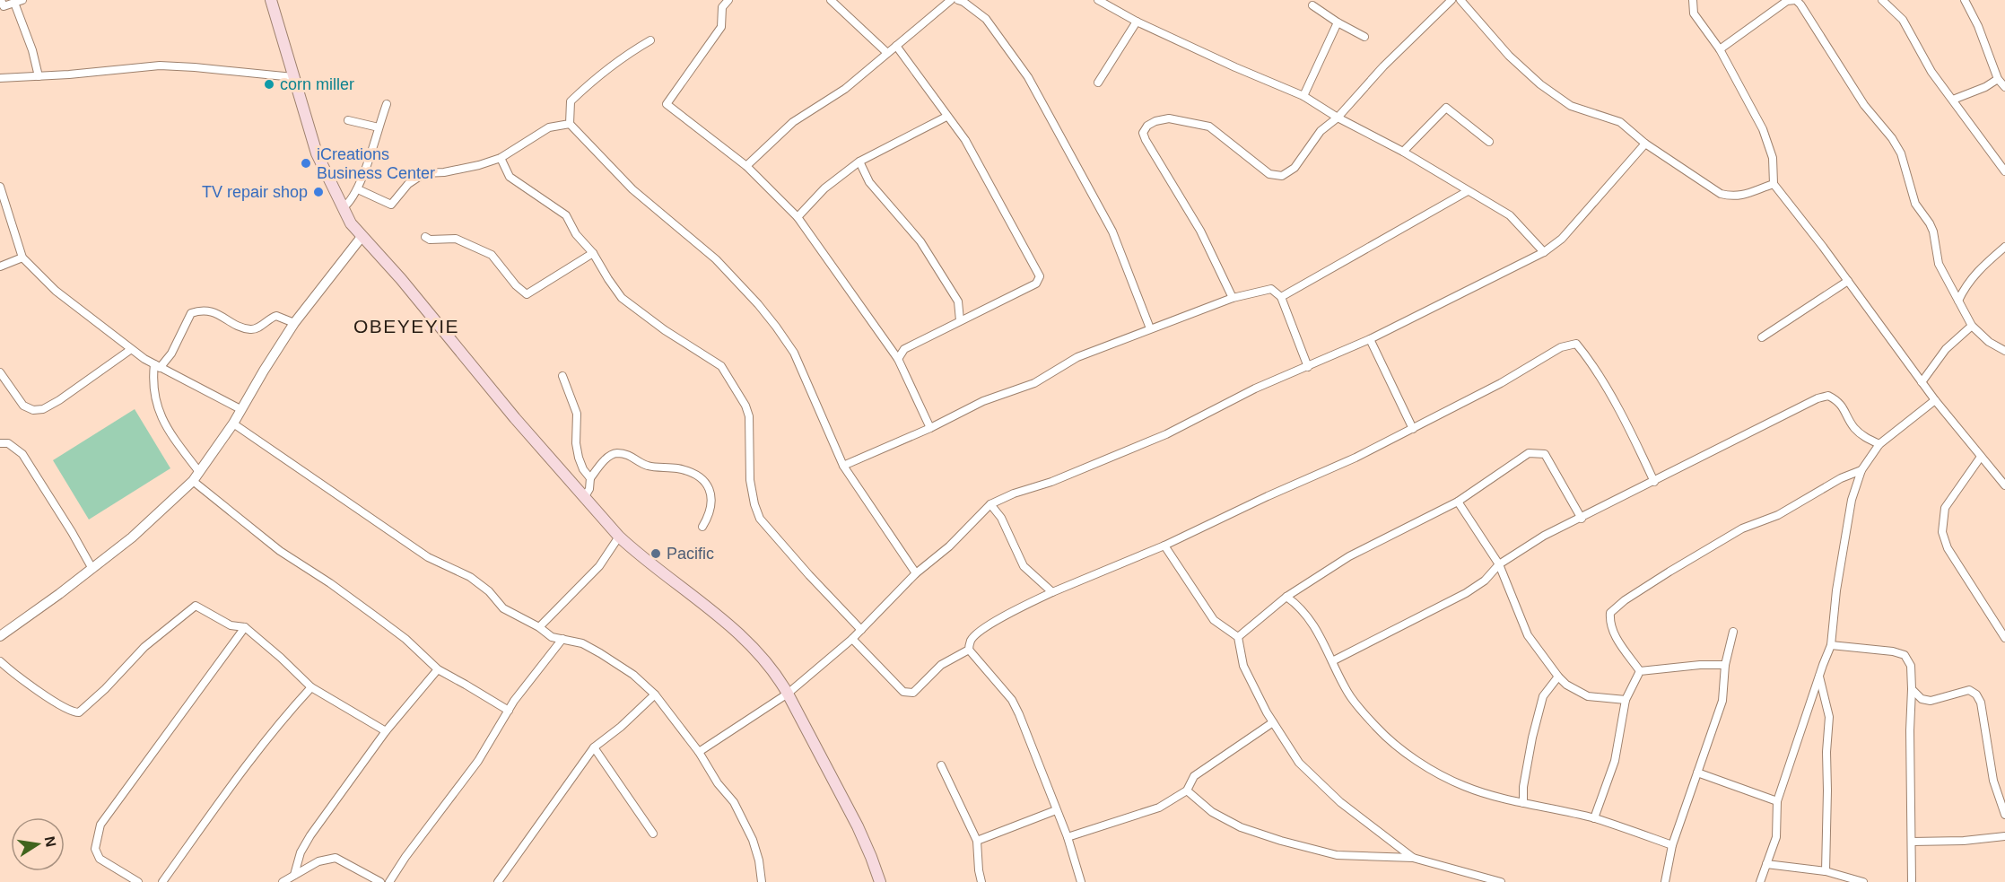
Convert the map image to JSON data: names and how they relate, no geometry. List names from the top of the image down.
{
  "districts": ["OBEYEYIE"],
  "places": [
    "corn miller",
    "iCreations Business Center",
    "TV repair shop",
    "Pacific"
  ],
  "north": "right"
}
